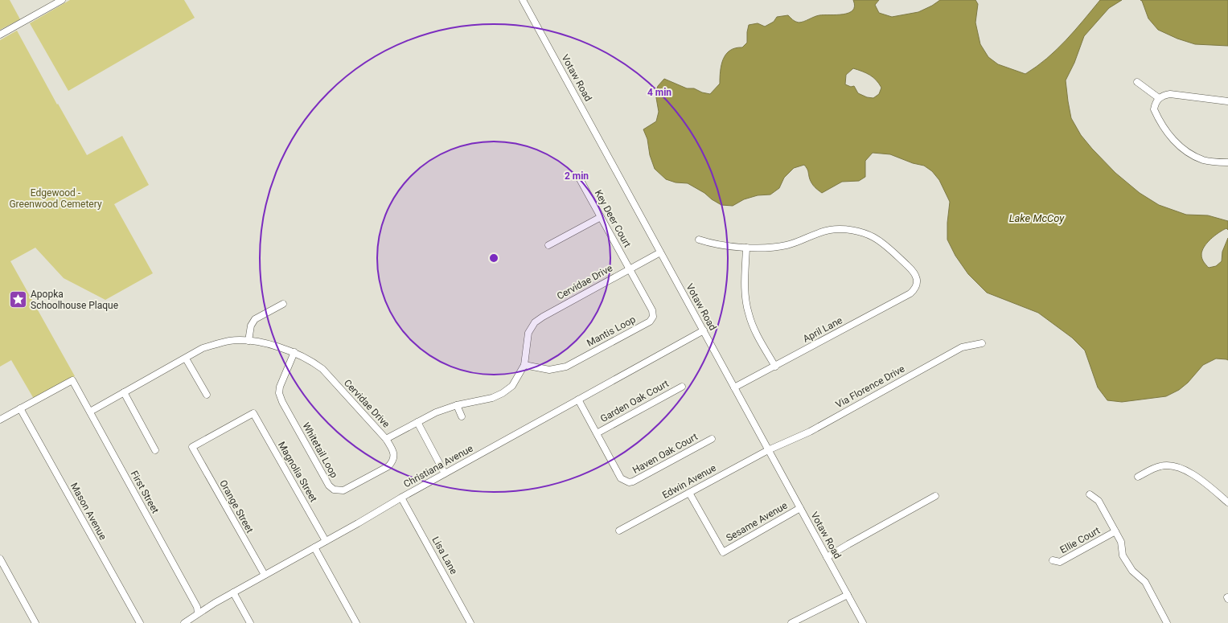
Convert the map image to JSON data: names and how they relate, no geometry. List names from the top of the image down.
{
  "streets": {
    "street": [
      "Votaw Road",
      "Key Deer Court",
      "Cervidae Drive",
      "April Lane",
      "Mantis Loop",
      "Via Florence Drive",
      "Garden Oak Court",
      "Whitetail Loop",
      "Haven Oak Court",
      "Christiana Avenue",
      "Magnolia Street",
      "Edwin Avenue",
      "First Street",
      "Orange Street",
      "Mason Avenue",
      "Sesame Avenue",
      "Ellie Court",
      "Lisa Lane"
    ]
  },
  "crossings": [
    ["Votaw Road", "Cervidae Drive"],
    ["Votaw Road", "April Lane"],
    ["Votaw Road", "Via Florence Drive"],
    ["Votaw Road", "Christiana Avenue"],
    ["Votaw Road", "Edwin Avenue"],
    ["Votaw Road", "Sesame Avenue"],
    ["Key Deer Court", "Cervidae Drive"],
    ["Key Deer Court", "Mantis Loop"],
    ["Cervidae Drive", "Mantis Loop"],
    ["Cervidae Drive", "Whitetail Loop"],
    ["Cervidae Drive", "First Street"],
    ["Via Florence Drive", "Edwin Avenue"],
    ["Garden Oak Court", "Haven Oak Court"],
    ["Haven Oak Court", "Christiana Avenue"],
    ["Christiana Avenue", "Magnolia Street"],
    ["Christiana Avenue", "First Street"],
    ["Christiana Avenue", "Orange Street"],
    ["Christiana Avenue", "Lisa Lane"],
    ["Magnolia Street", "Orange Street"],
    ["Edwin Avenue", "Sesame Avenue"],
    ["First Street", "Mason Avenue"]
  ],
  "water": ["Lake McCoy"],
  "parks": ["Edgewood - Greenwood Cemetery"],
  "places": {
    "place": ["Apopka Schoolhouse Plaque"]
  },
  "rings": ["4 min", "2 min"]
}
